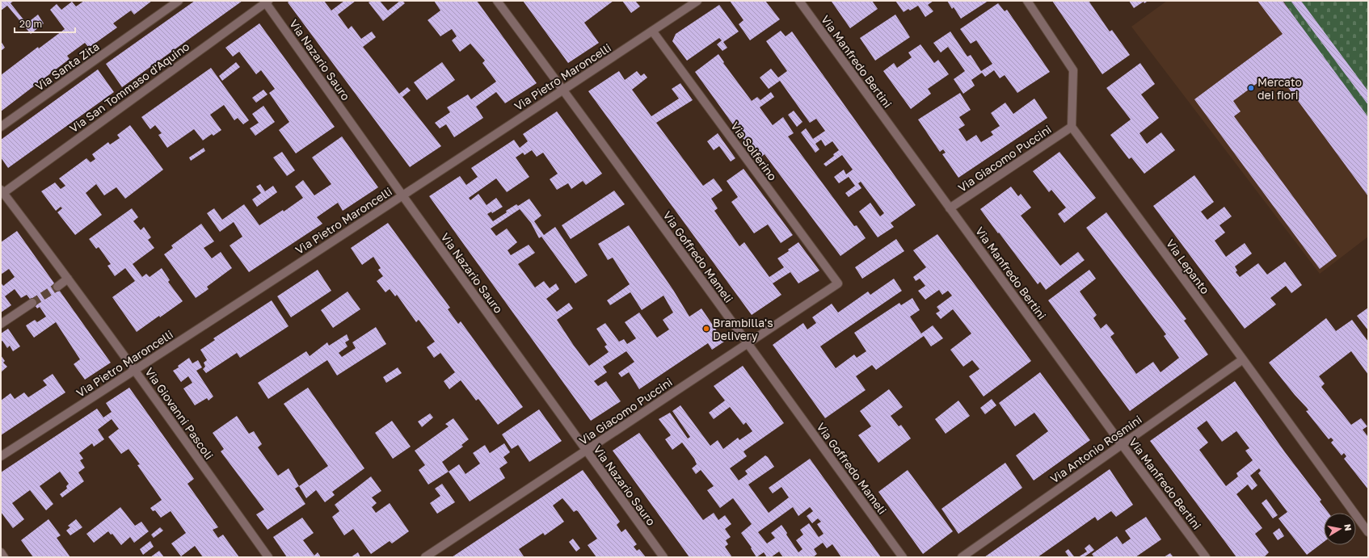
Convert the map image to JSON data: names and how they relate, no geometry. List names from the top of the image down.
{
  "streets": {
    "street": [
      "Via Nazario Sauro",
      "Via Manfredo Bertini",
      "Via Santa Zita",
      "Via Pietro Maroncelli",
      "Via San Tommaso d'Aquino",
      "Via Solferino",
      "Via Giacomo Puccini",
      "Via Goffredo Mameli",
      "Via Lepanto",
      "Via Giovanni Pascoli",
      "Via Antonio Rosmini"
    ]
  },
  "crossings": [
    ["Via Nazario Sauro", "Via Pietro Maroncelli"],
    ["Via Nazario Sauro", "Via San Tommaso d'Aquino"],
    ["Via Nazario Sauro", "Via Giacomo Puccini"],
    ["Via Manfredo Bertini", "Via Giacomo Puccini"],
    ["Via Manfredo Bertini", "Via Antonio Rosmini"],
    ["Via Pietro Maroncelli", "Via Solferino"],
    ["Via Pietro Maroncelli", "Via Goffredo Mameli"],
    ["Via Pietro Maroncelli", "Via Giovanni Pascoli"],
    ["Via San Tommaso d'Aquino", "Via Giovanni Pascoli"],
    ["Via Solferino", "Via Giacomo Puccini"],
    ["Via Giacomo Puccini", "Via Goffredo Mameli"],
    ["Via Giacomo Puccini", "Via Lepanto"],
    ["Via Lepanto", "Via Antonio Rosmini"]
  ],
  "places": ["Mercato dei fiori", "Brambilla's Delivery"],
  "scale_bar": "20 m",
  "north": "right"
}
